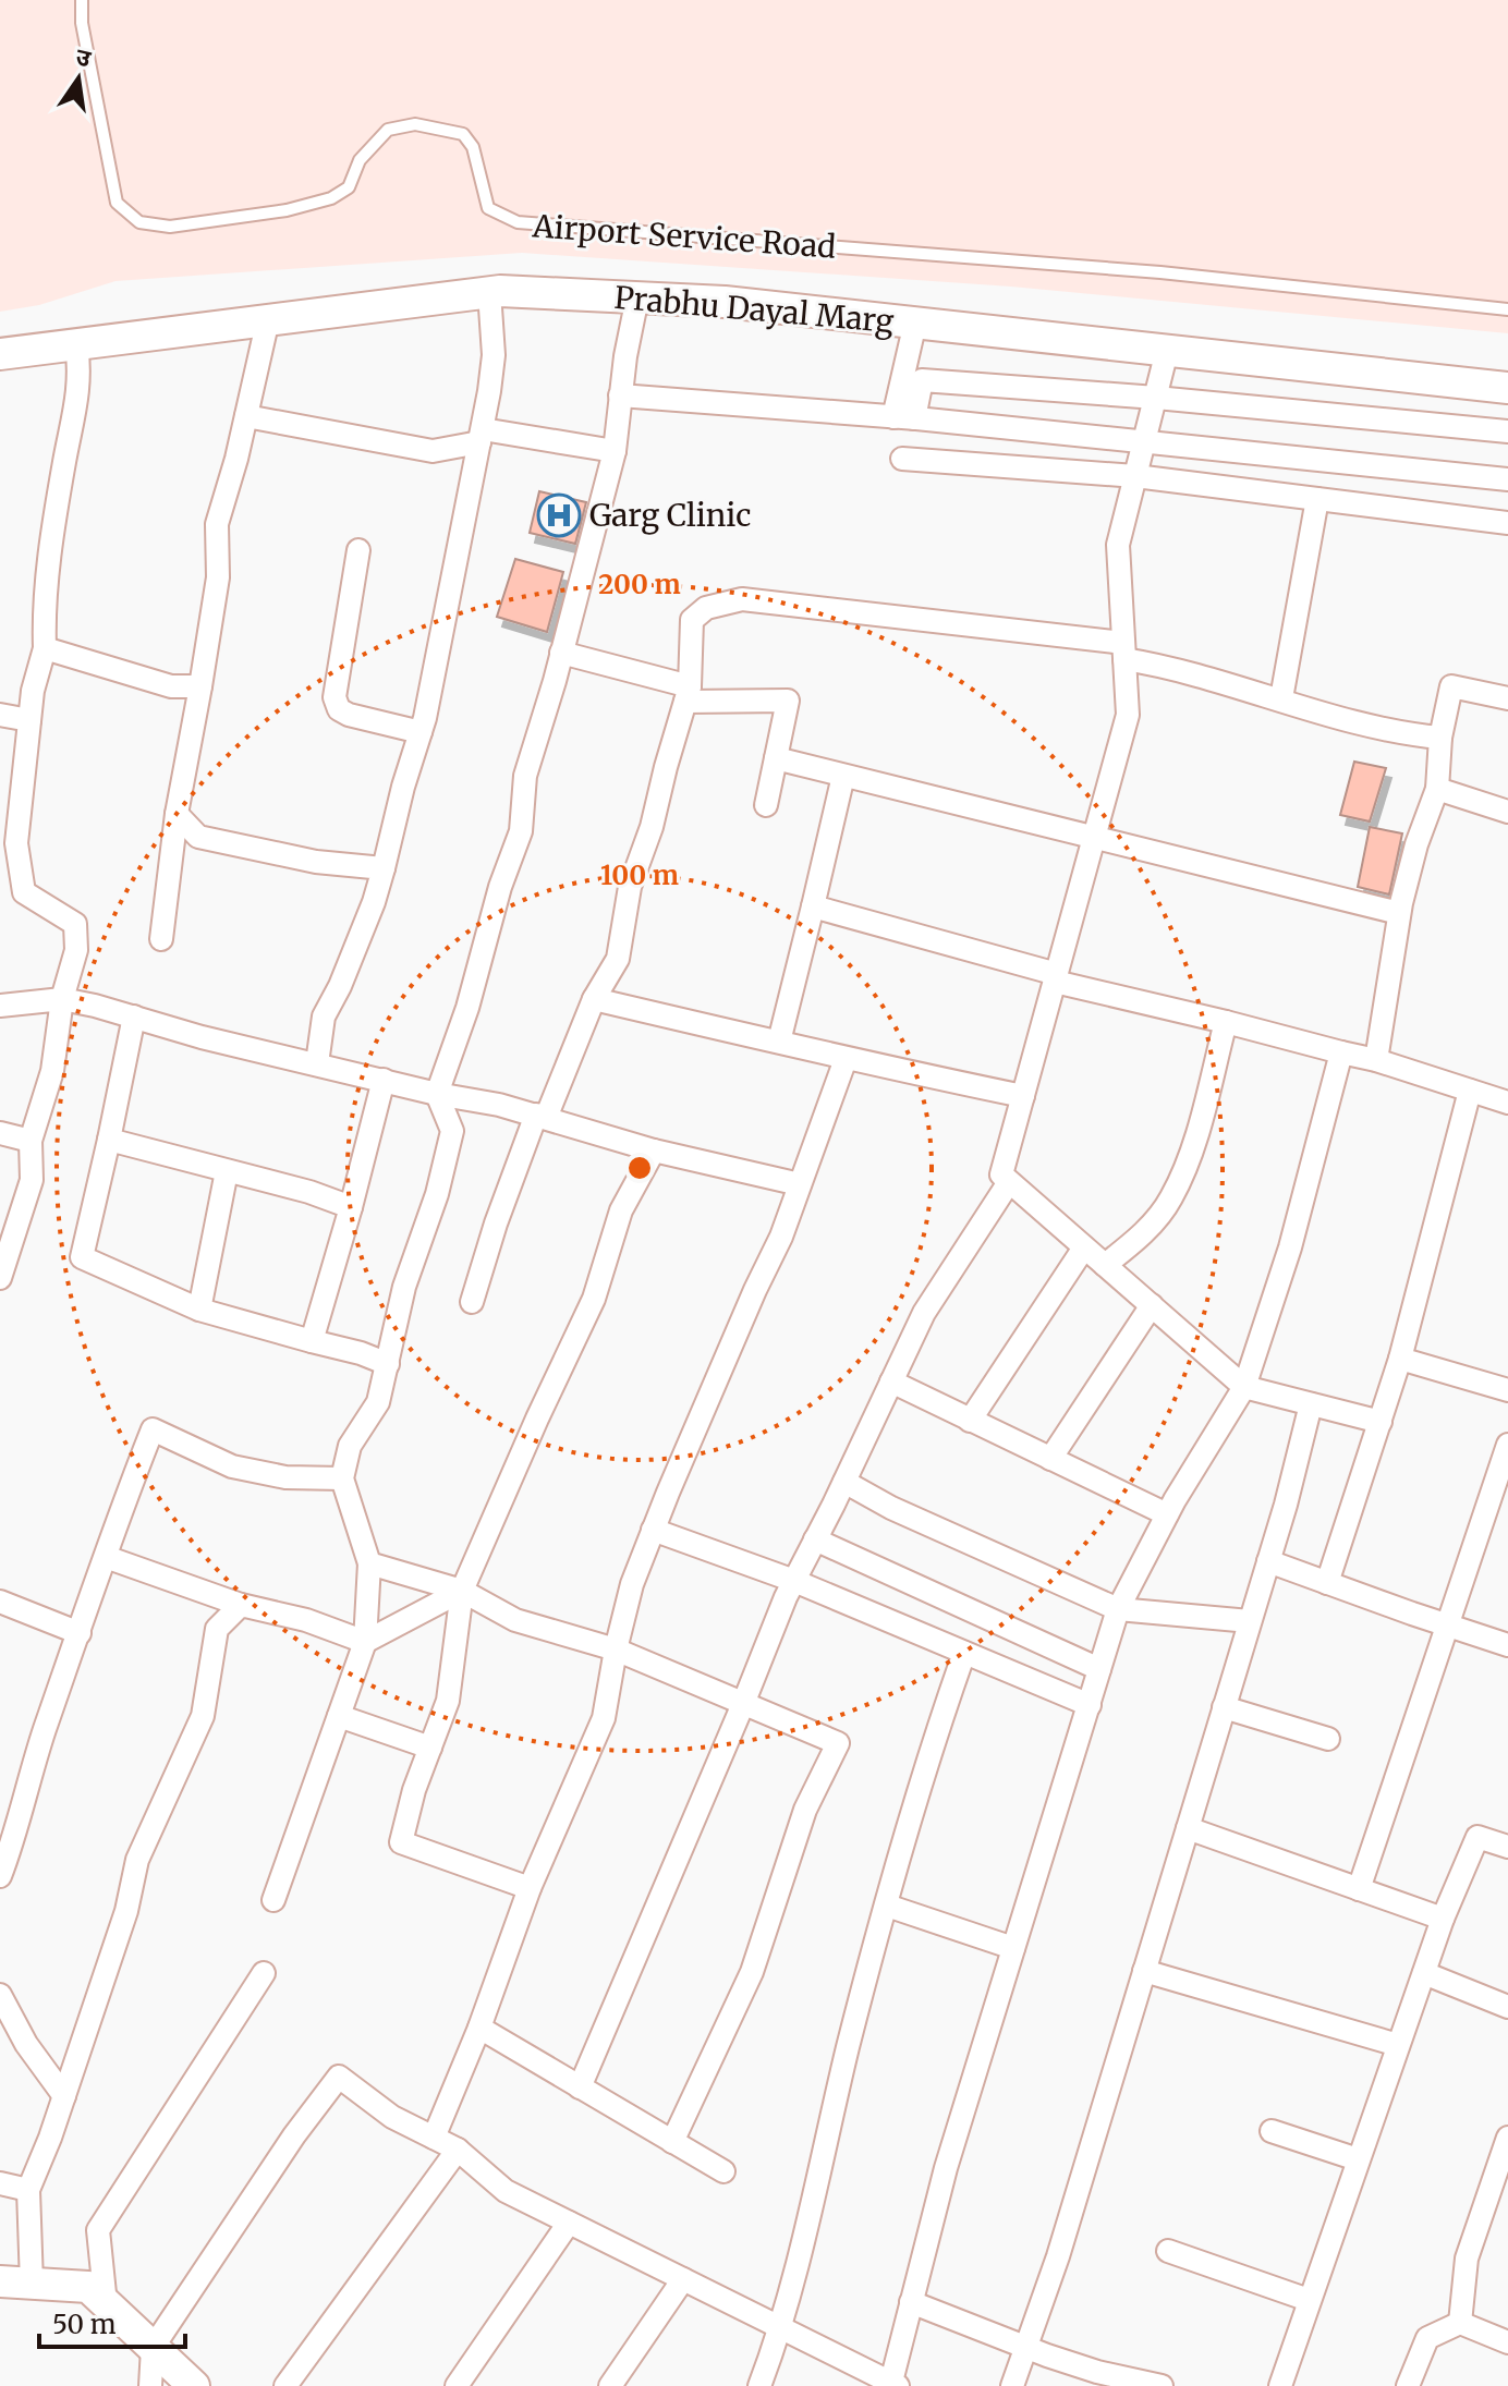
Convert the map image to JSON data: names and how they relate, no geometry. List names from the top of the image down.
{
  "streets": {
    "street": ["Prabhu Dayal Marg"],
    "lane": ["Airport Service Road"]
  },
  "places": {
    "hospital": ["Garg Clinic"]
  },
  "scale_bar": "50 m",
  "north": "top",
  "rings": ["200 m", "100 m"]
}
